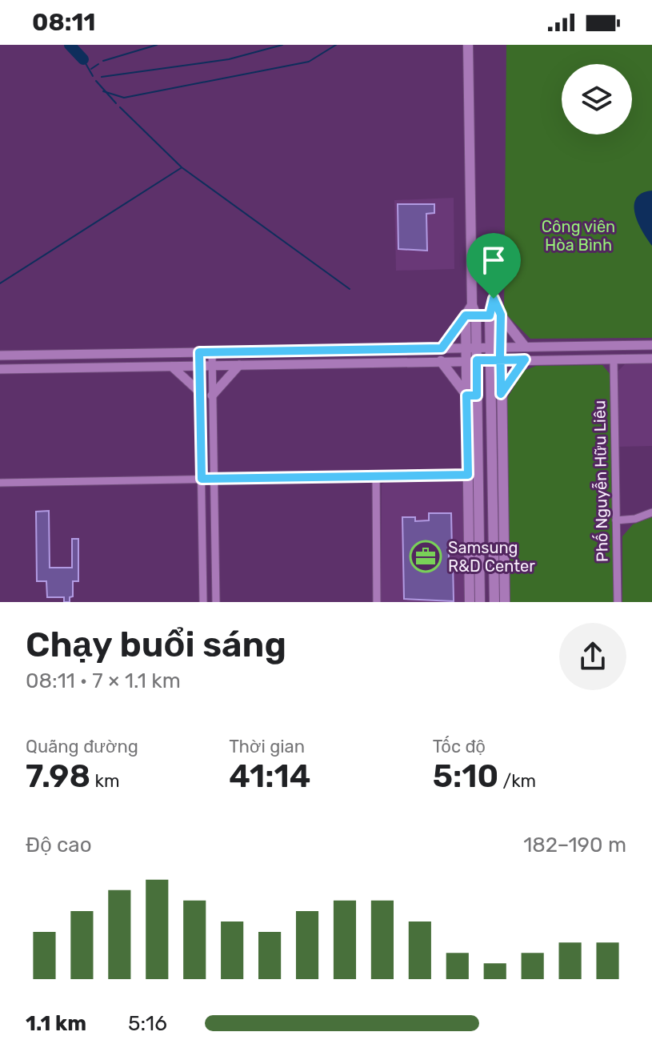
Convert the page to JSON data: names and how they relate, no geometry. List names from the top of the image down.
{
  "streets": {
    "street": ["Phố Nguyễn Hữu Liêu"]
  },
  "parks": ["Công viên Hòa Bình"],
  "places": {
    "office": ["Samsung R&D Center"]
  },
  "page": {
    "status": "08:11",
    "heading": ["Chạy buổi sáng", "08:11 · 7 × 1.1 km"],
    "stats": [
      ["Quãng đường", "7.98 km"],
      ["Thời gian", "41:14"],
      ["Tốc độ", "5:10 /km"]
    ],
    "chart": ["Độ cao", "182–190 m"],
    "list": [
      {
        "name": "1.1 km",
        "note": "5:16"
      }
    ]
  }
}
